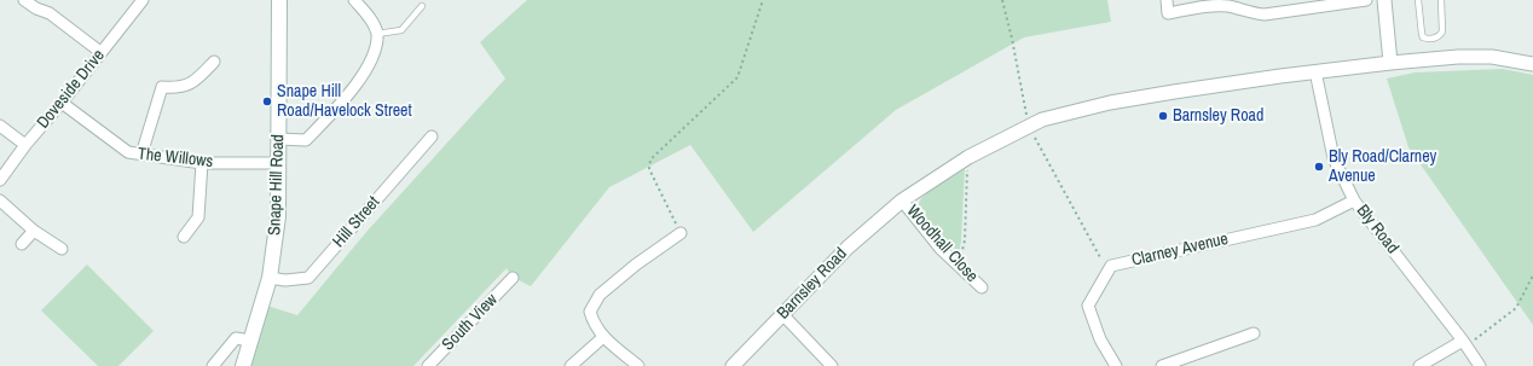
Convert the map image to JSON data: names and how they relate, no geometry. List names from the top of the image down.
{
  "streets": {
    "main road": ["Snape Hill Road"],
    "street": [
      "Doveside Drive",
      "The Willows",
      "Hill Street",
      "Bly Road",
      "Woodhall Close",
      "Clarney Avenue",
      "Barnsley Road",
      "South View"
    ]
  },
  "crossings": [
    ["Doveside Drive", "The Willows"],
    ["The Willows", "Snape Hill Road"],
    ["Snape Hill Road", "Hill Street"],
    ["Bly Road", "Clarney Avenue"],
    ["Bly Road", "Barnsley Road"],
    ["Woodhall Close", "Barnsley Road"]
  ],
  "places": ["Snape Hill Road/Havelock Street", "Barnsley Road", "Bly Road/Clarney Avenue"]
}
